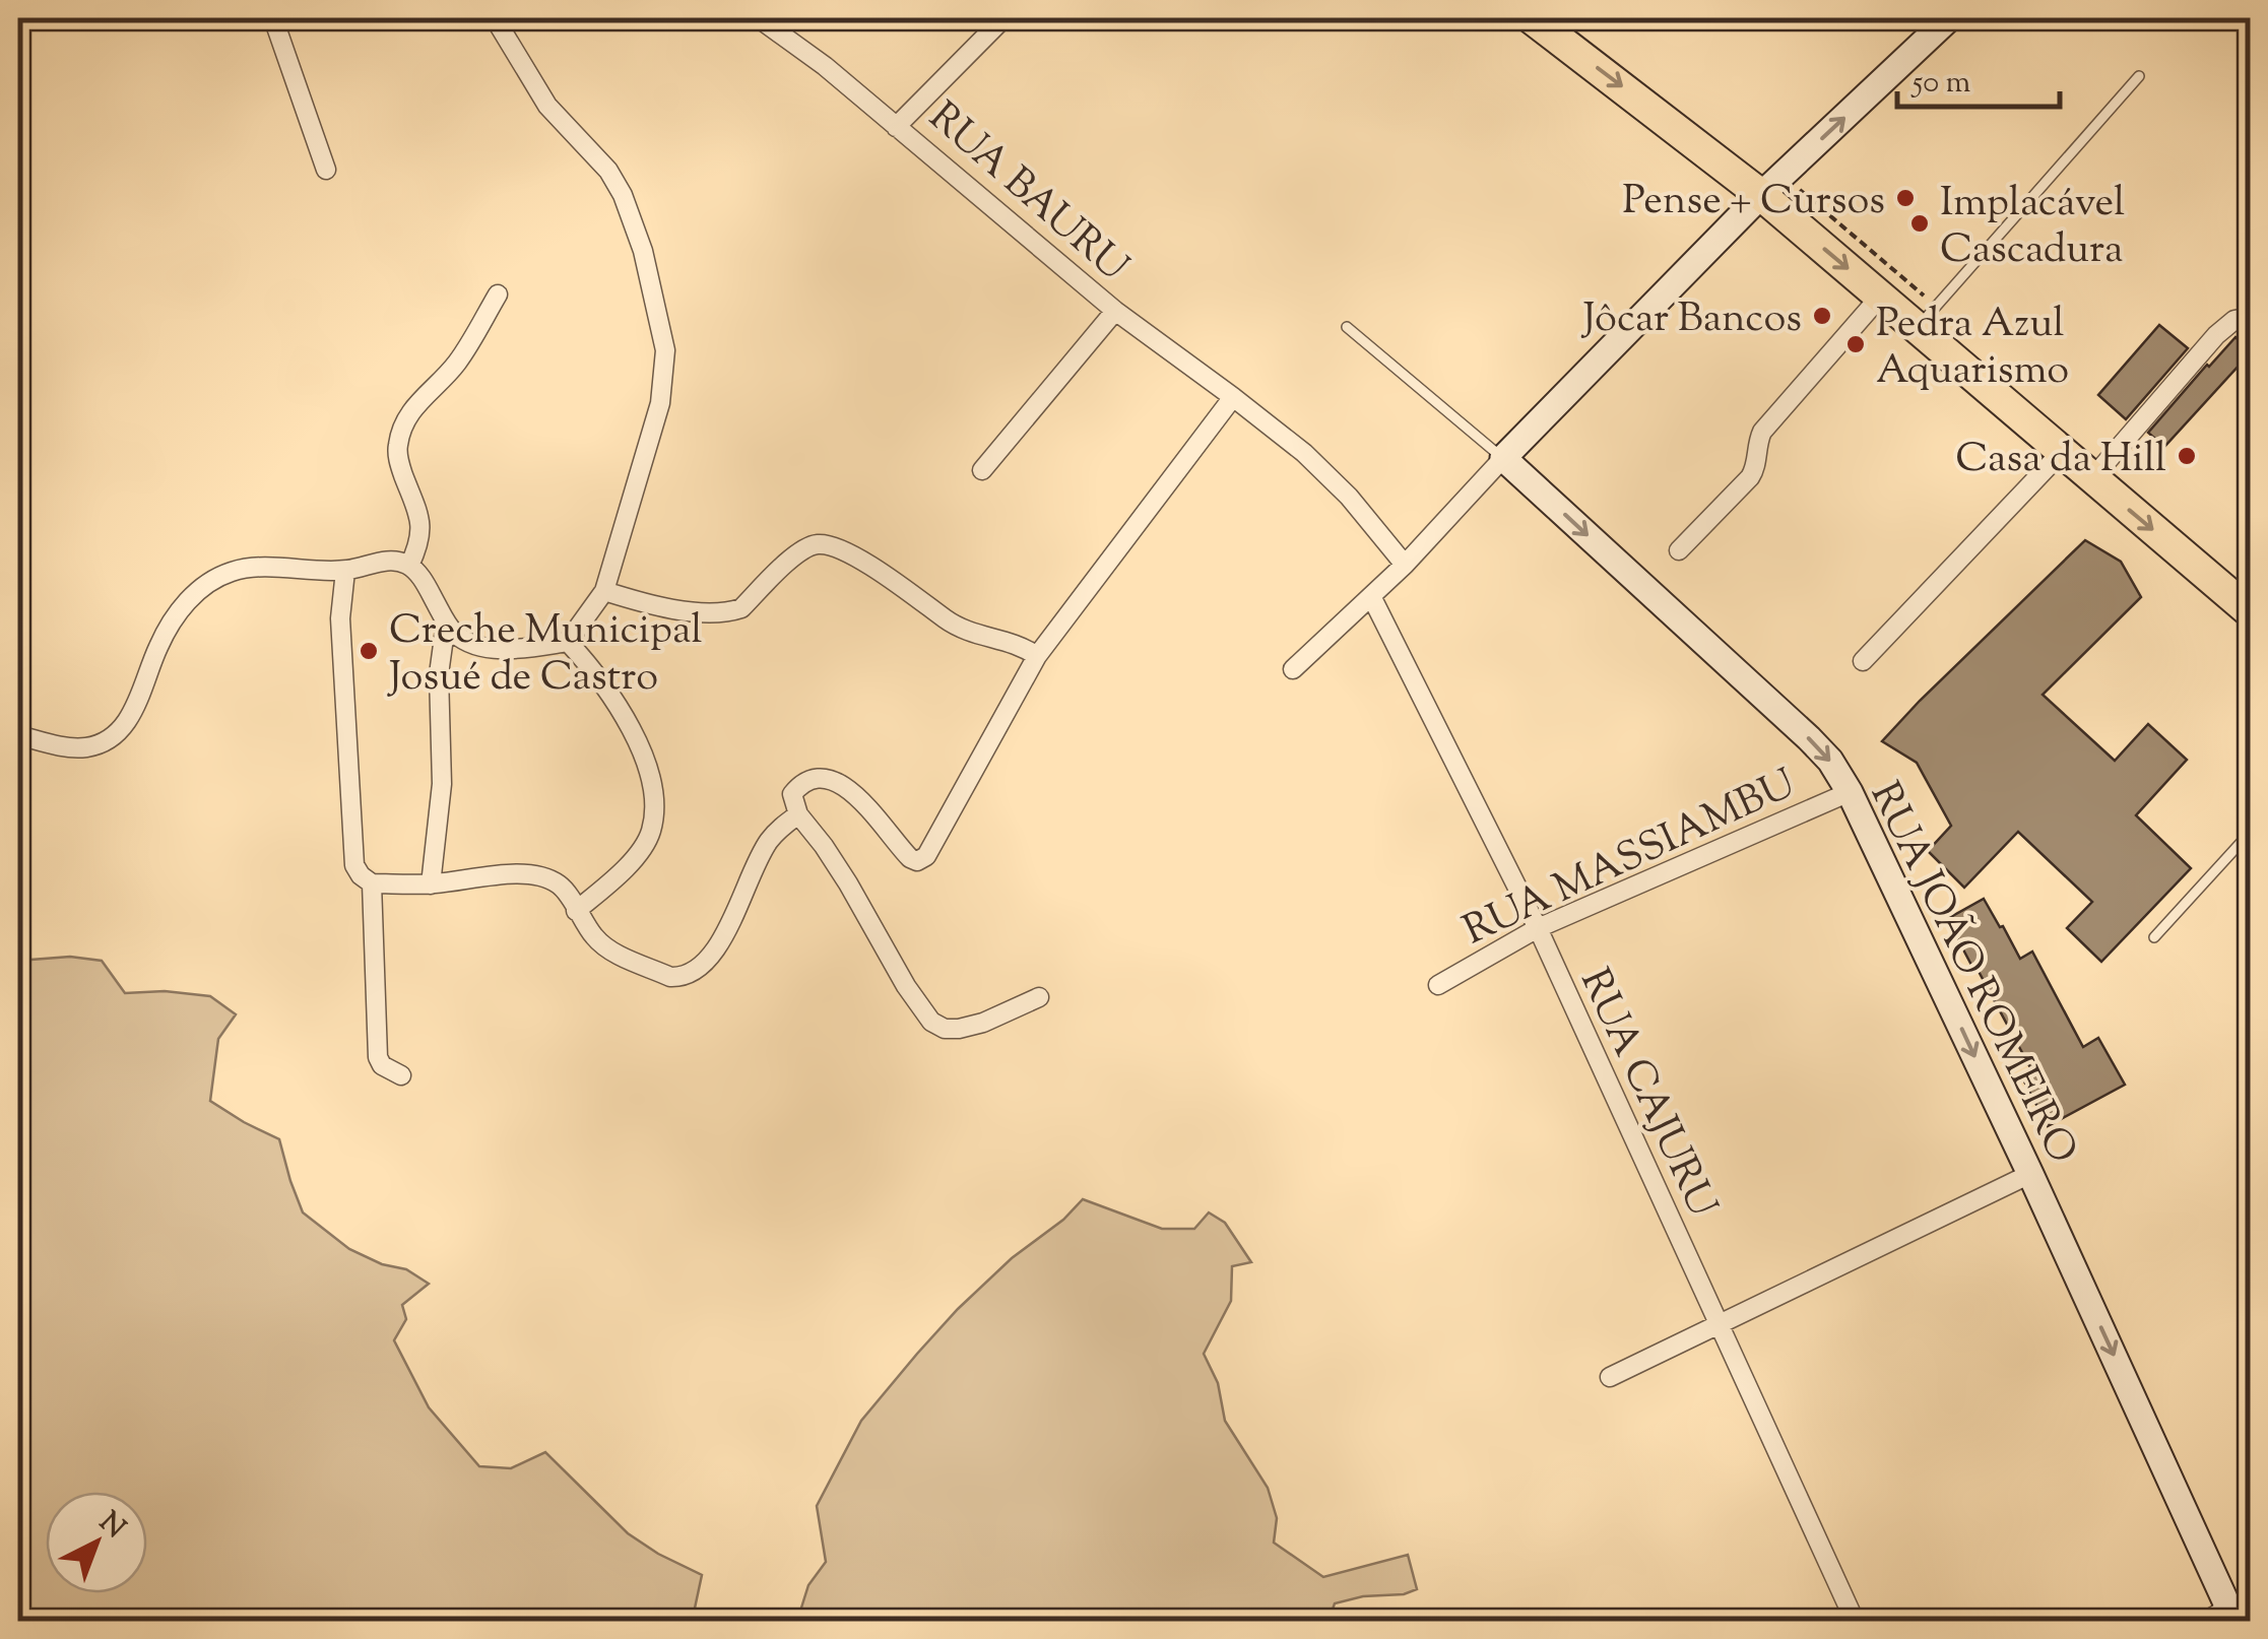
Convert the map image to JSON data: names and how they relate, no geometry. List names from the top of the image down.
{
  "streets": {
    "street": [
      "RUA BAURU",
      "RUA MASSIAMBU",
      "RUA JOÃO ROMEIRO",
      "RUA CAJURU"
    ]
  },
  "crossings": [
    ["RUA MASSIAMBU", "RUA JOÃO ROMEIRO"],
    ["RUA MASSIAMBU", "RUA CAJURU"]
  ],
  "one_way": ["RUA JOÃO ROMEIRO"],
  "places": [
    "Pense + Cursos",
    "Implacável Cascadura",
    "Jôcar Bancos",
    "Pedra Azul Aquarismo",
    "Casa da Hill",
    "Creche Municipal Josué de Castro"
  ],
  "scale_bar": "50 m",
  "north": "top right"
}
